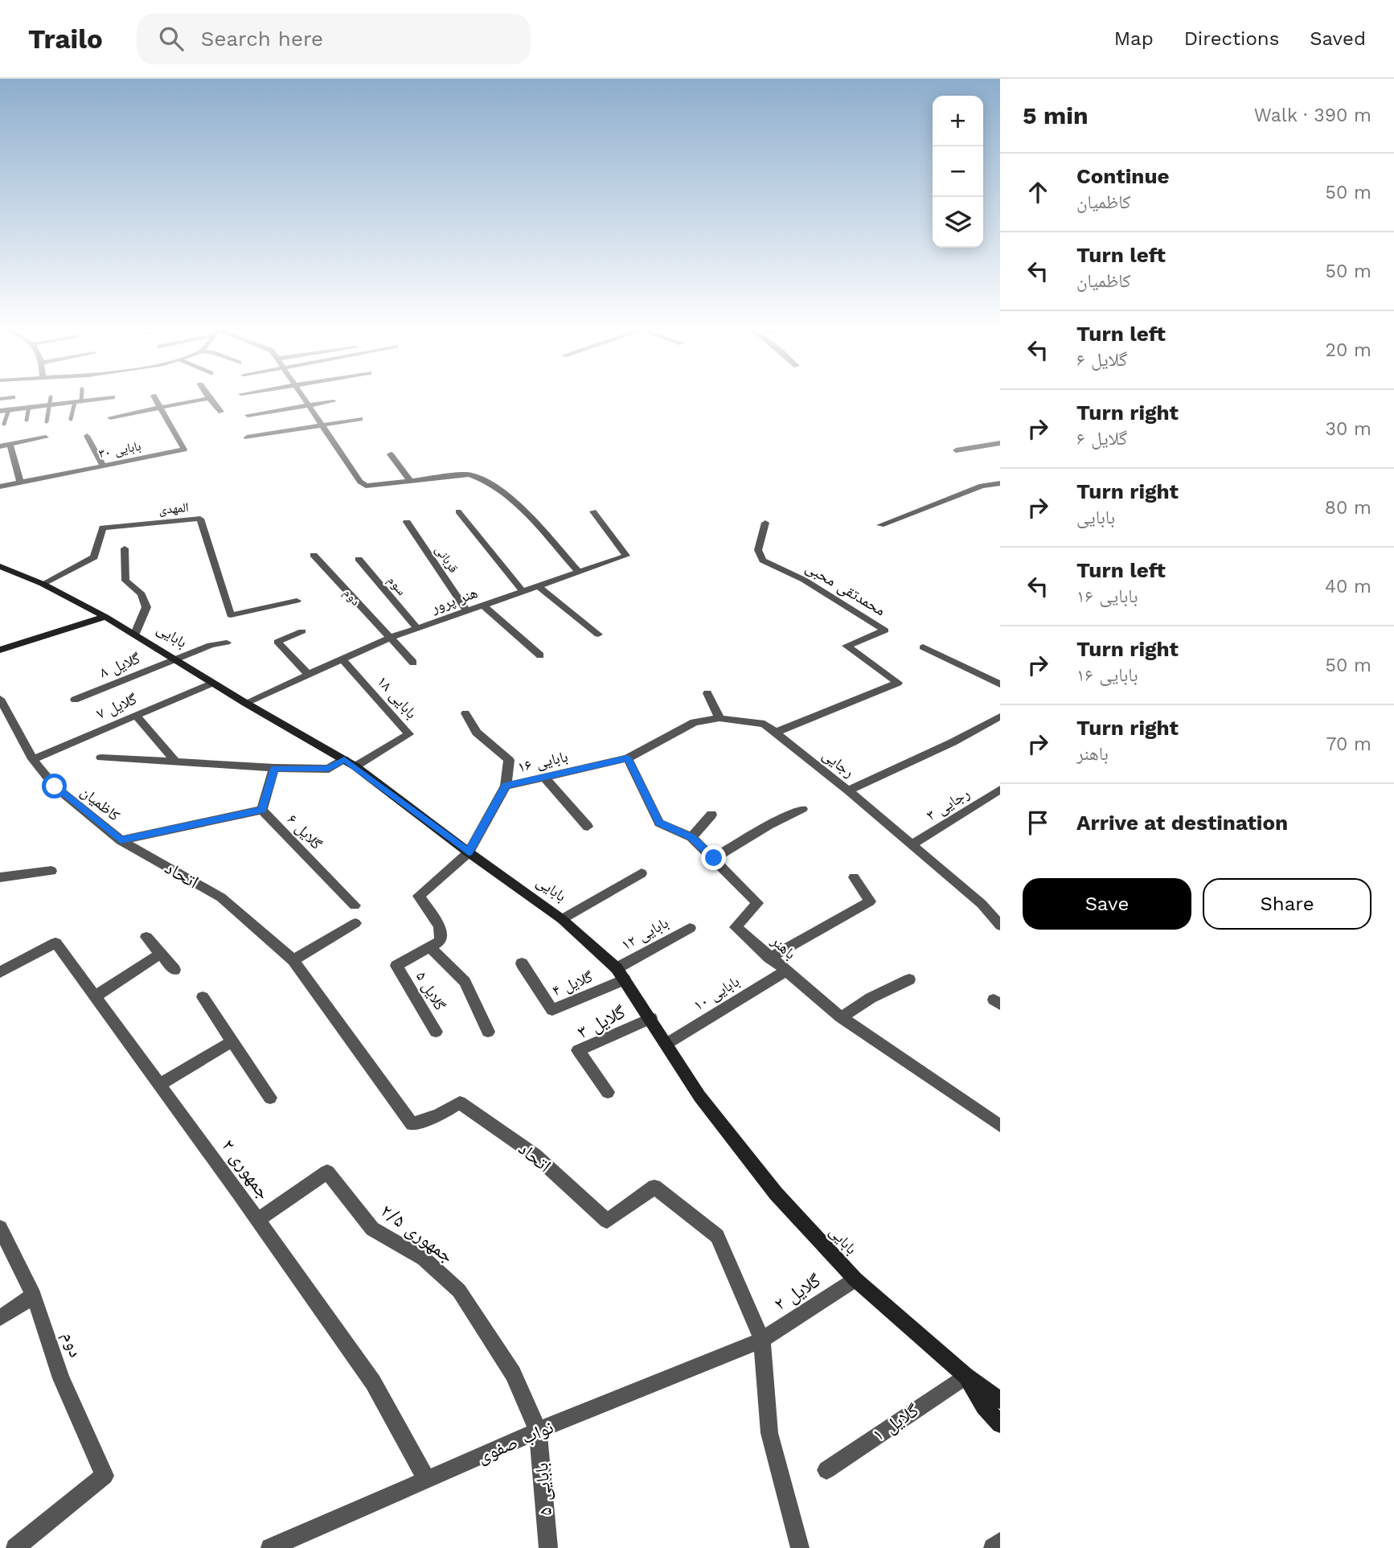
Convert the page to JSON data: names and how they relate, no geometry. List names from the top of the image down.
{
  "streets": {
    "main road": ["بابایی"],
    "street": [
      "بابایی ۳۰",
      "المهدی",
      "قربانی",
      "سوم",
      "محمدتقی محبی",
      "دوم",
      "هنر پرور",
      "گلایل ۸",
      "بابایی ۱۸",
      "گلایل ۷",
      "بابایی ۱۶",
      "رجایی",
      "کاظمیان",
      "رجایی ۳",
      "گلایل ۶",
      "اتحاد",
      "بابایی ۱۲",
      "باهنر",
      "گلایل ۴",
      "گلایل ۵",
      "بابایی ۱۰",
      "گلایل ۳",
      "جمهوری ۲",
      "جمهوری ۲/۵",
      "گلایل ۲",
      "گلایل ۱",
      "نواب صفوی",
      "بابایی ۵"
    ]
  },
  "crossings": [
    ["المهدی", "بابایی"],
    ["قربانی", "هنر پرور"],
    ["سوم", "هنر پرور"],
    ["محمدتقی محبی", "رجایی"],
    ["دوم", "هنر پرور"],
    ["هنر پرور", "بابایی"],
    ["هنر پرور", "بابایی ۱۸"],
    ["بابایی", "گلایل ۸"],
    ["بابایی", "بابایی ۱۸"],
    ["بابایی", "گلایل ۷"],
    ["بابایی", "بابایی ۱۶"],
    ["بابایی", "بابایی ۱۲"],
    ["بابایی", "گلایل ۴"],
    ["بابایی", "گلایل ۵"],
    ["بابایی", "بابایی ۱۰"],
    ["بابایی", "گلایل ۳"],
    ["بابایی", "گلایل ۲"],
    ["بابایی", "گلایل ۱"],
    ["گلایل ۷", "کاظمیان"],
    ["بابایی ۱۶", "رجایی"],
    ["بابایی ۱۶", "باهنر"],
    ["بابایی ۱۶", "گلایل ۵"],
    ["رجایی", "رجایی ۳"],
    ["رجایی", "باهنر"],
    ["کاظمیان", "گلایل ۶"],
    ["کاظمیان", "اتحاد"],
    ["اتحاد", "گلایل ۲"],
    ["اتحاد", "نواب صفوی"],
    ["باهنر", "بابایی ۱۰"],
    ["جمهوری ۲", "جمهوری ۲/۵"],
    ["جمهوری ۲", "نواب صفوی"],
    ["جمهوری ۲/۵", "نواب صفوی"],
    ["جمهوری ۲/۵", "بابایی ۵"],
    ["گلایل ۲", "نواب صفوی"],
    ["نواب صفوی", "بابایی ۵"]
  ],
  "page": {
    "header": "Trailo",
    "search": "Search here",
    "nav": ["Map", "Directions", "Saved"],
    "heading": ["5 min", "Walk · 390 m"],
    "map_buttons": ["+", "−"],
    "list": [
      ["Continue", "کاظمیان", "50 m"],
      ["Turn left", "کاظمیان", "50 m"],
      ["Turn left", "گلایل ۶", "20 m"],
      ["Turn right", "گلایل ۶", "30 m"],
      ["Turn right", "بابایی", "80 m"],
      ["Turn left", "بابایی ۱۶", "40 m"],
      ["Turn right", "بابایی ۱۶", "50 m"],
      ["Turn right", "باهنر", "70 m"],
      "Arrive at destination"
    ],
    "buttons": ["Save", "Share"]
  }
}
